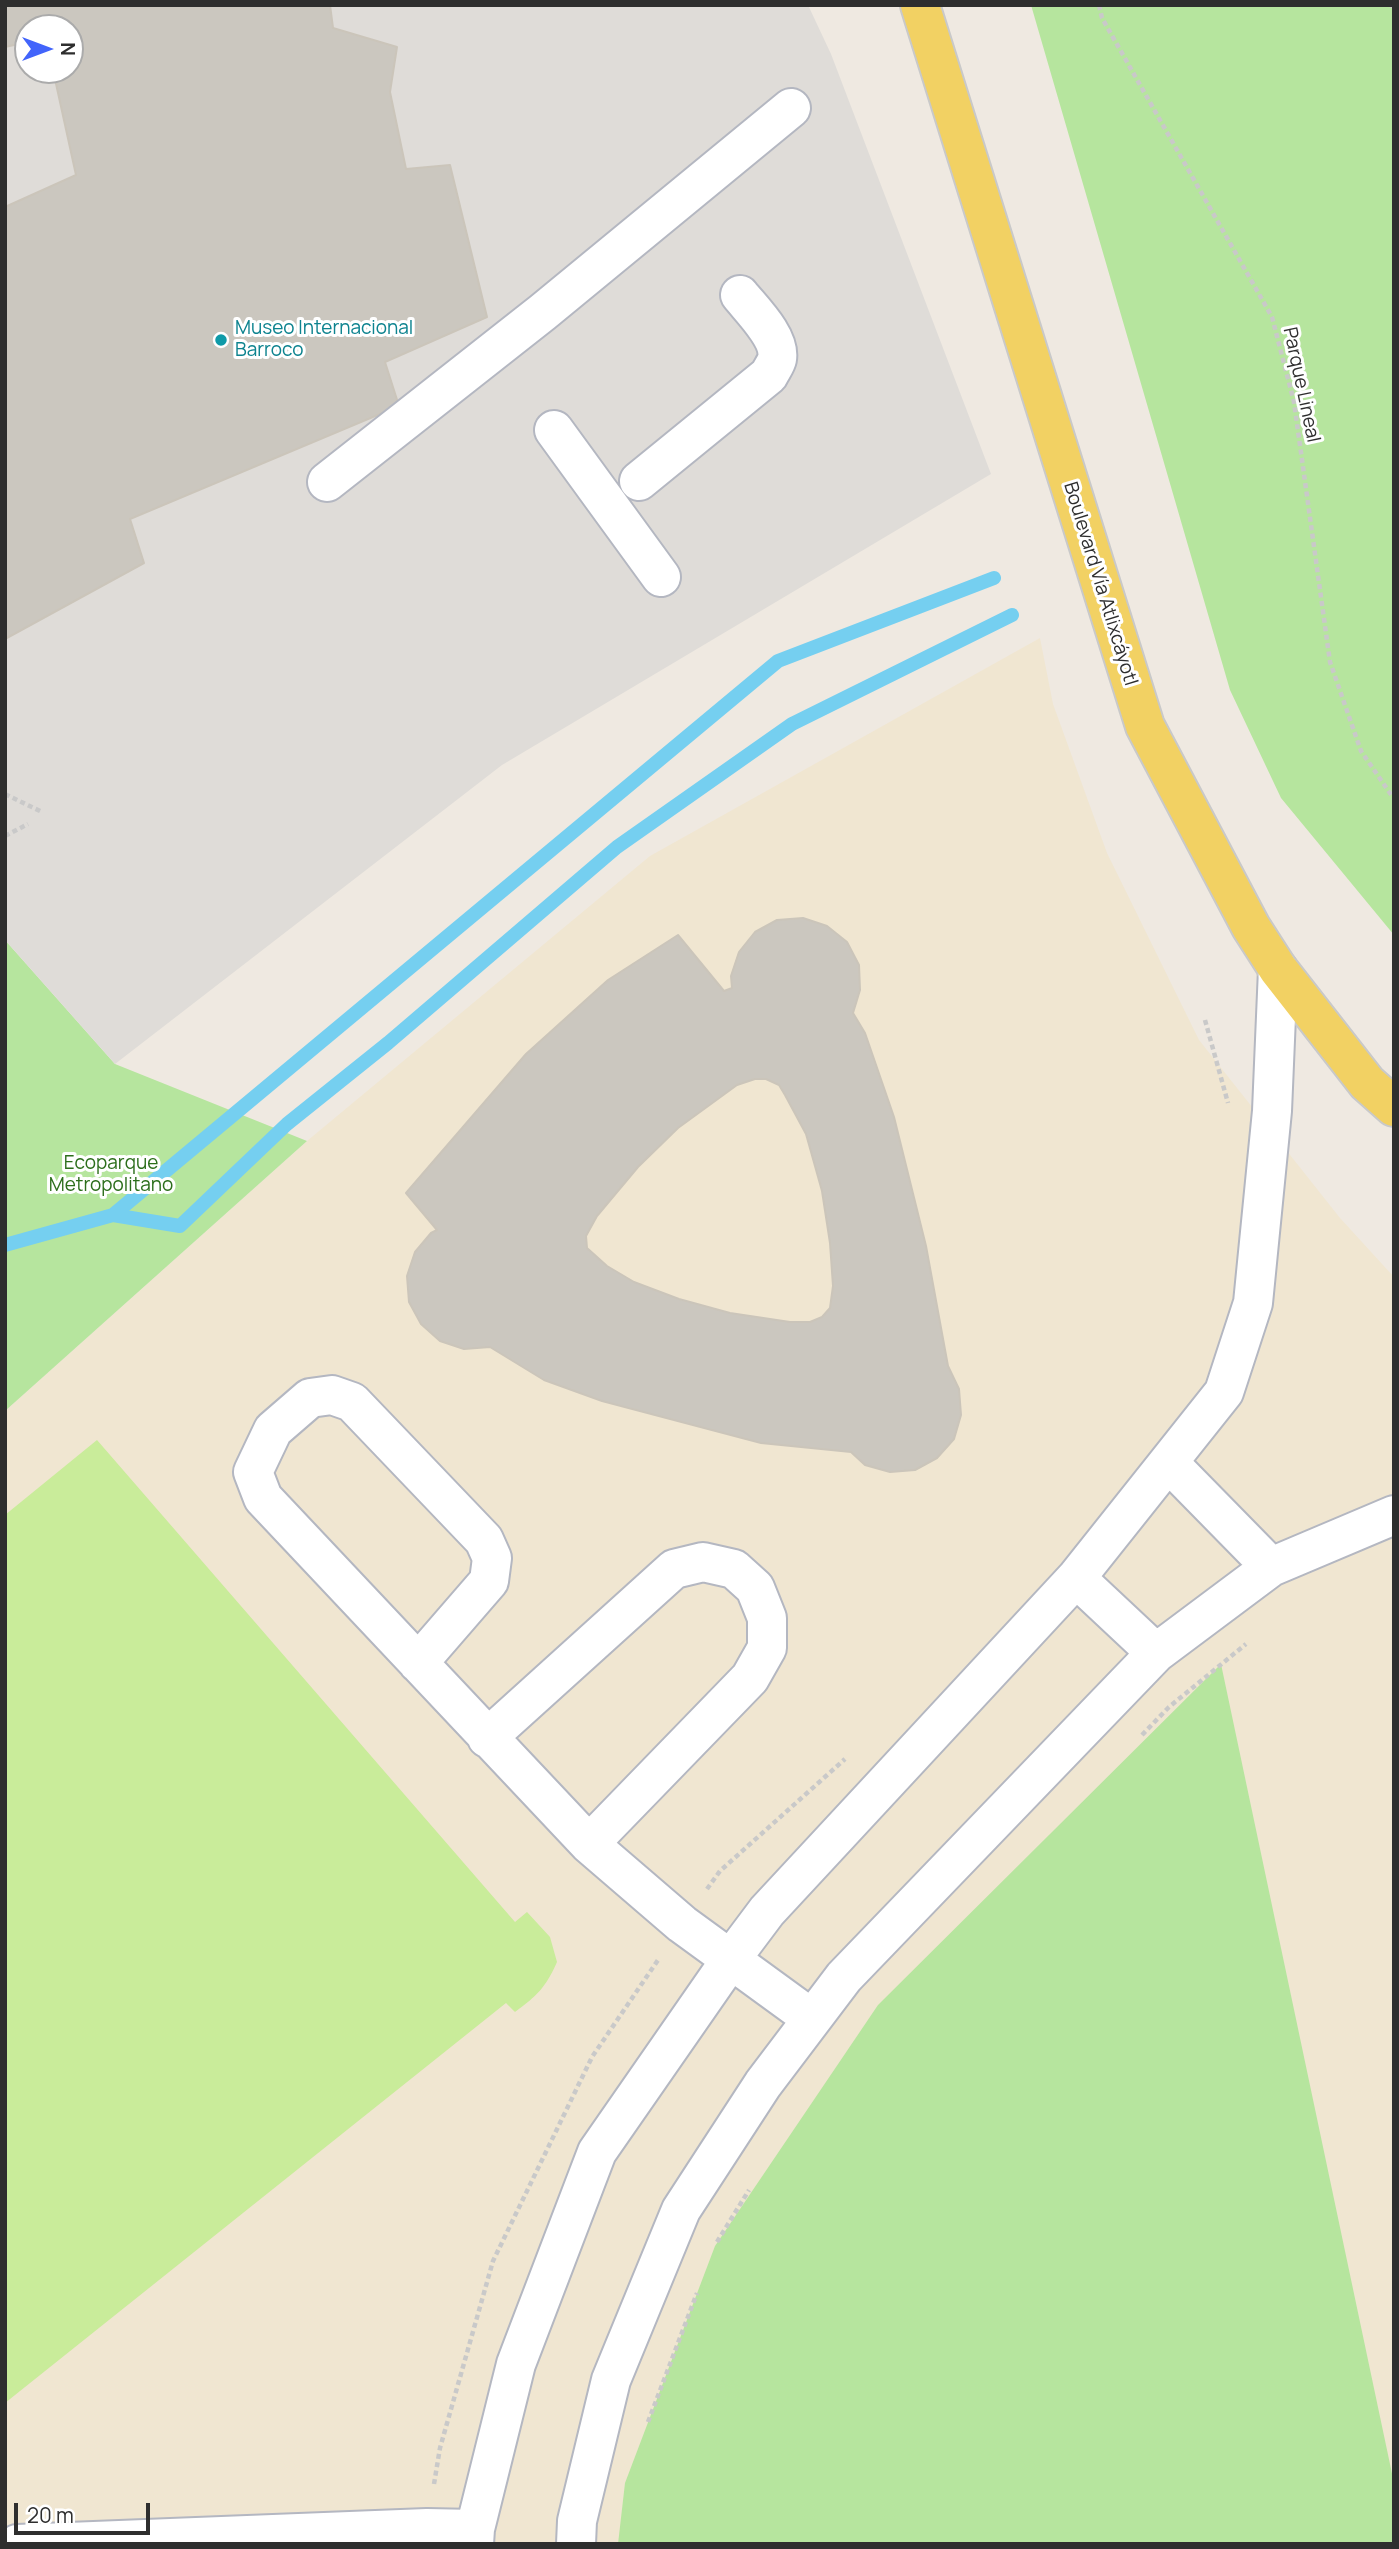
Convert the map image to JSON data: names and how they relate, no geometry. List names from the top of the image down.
{
  "streets": {
    "main road": ["Boulevard Vía Atlixcáyotl"],
    "path": ["Parque Lineal"]
  },
  "parks": ["Ecoparque Metropolitano"],
  "places": ["Museo Internacional Barroco"],
  "scale_bar": "20 m",
  "north": "right"
}
